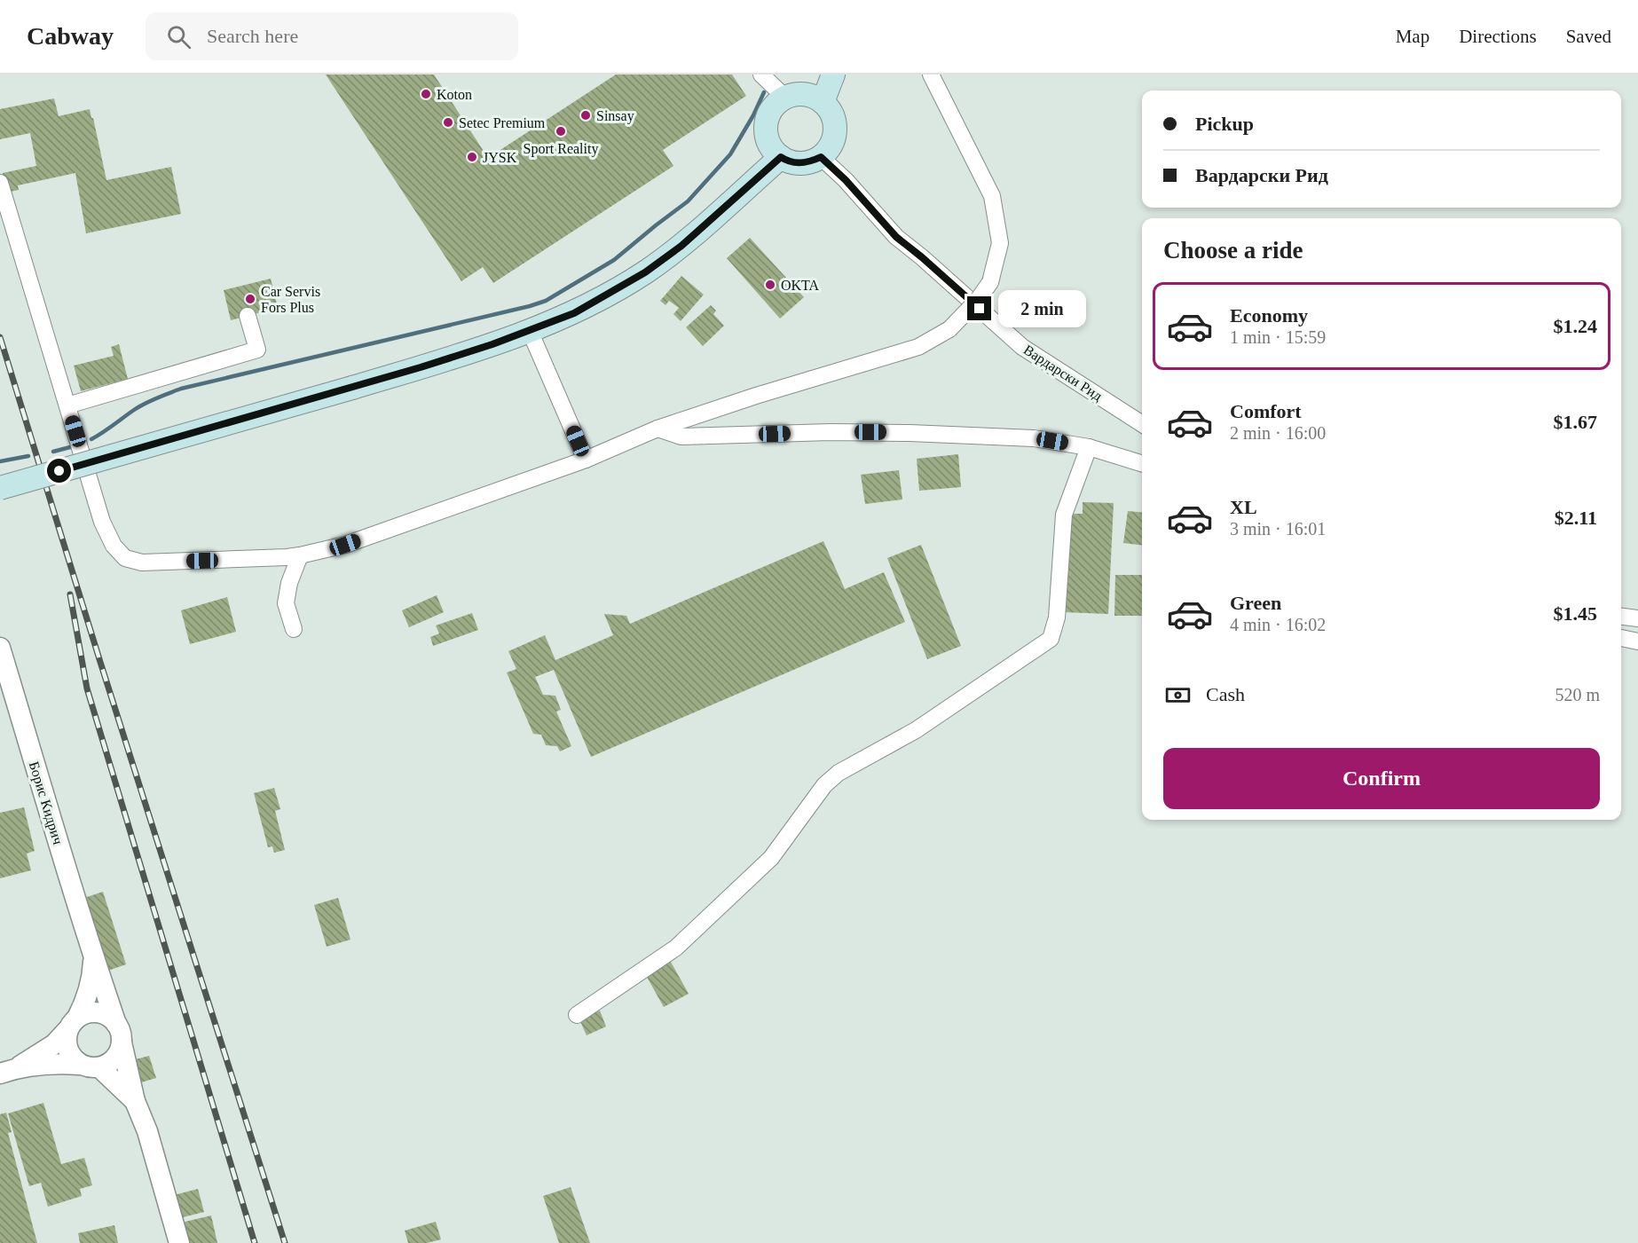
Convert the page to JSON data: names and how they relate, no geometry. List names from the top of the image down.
{
  "streets": {
    "street": ["Вардарски Рид", "Борис Кидрич"]
  },
  "places": [
    "Koton",
    "Sinsay",
    "Setec Premium",
    "Sport Reality",
    "JYSK",
    "OKTA",
    "Car Servis Fors Plus"
  ],
  "page": {
    "header": "Cabway",
    "search": "Search here",
    "nav": ["Map", "Directions", "Saved"],
    "banner": ["Pickup", "Вардарски Рид"],
    "heading": "Choose a ride",
    "list": [
      {
        "name": "Economy",
        "note": "1 min · 15:59",
        "value": "$1.24"
      },
      {
        "name": "Comfort",
        "note": "2 min · 16:00",
        "value": "$1.67"
      },
      {
        "name": "XL",
        "note": "3 min · 16:01",
        "value": "$2.11"
      },
      {
        "name": "Green",
        "note": "4 min · 16:02",
        "value": "$1.45"
      }
    ],
    "bubble": "2 min",
    "pay": ["Cash", "520 m"],
    "buttons": "Confirm"
  }
}
